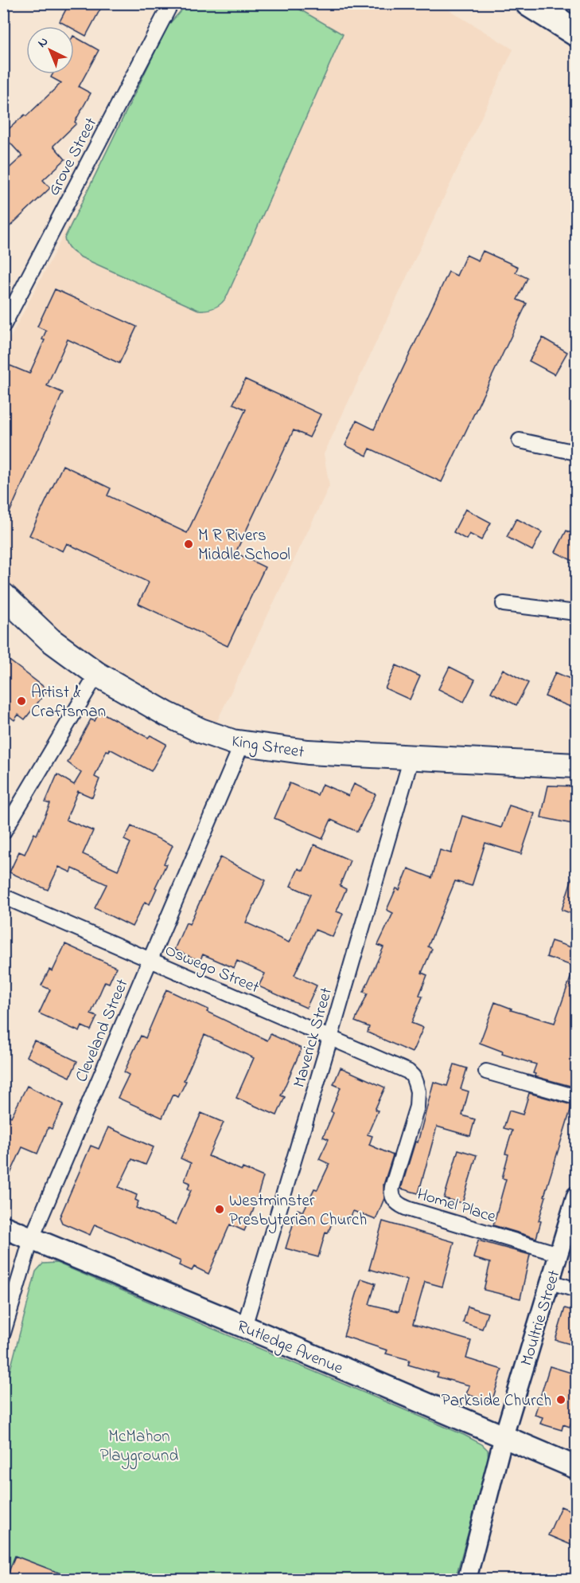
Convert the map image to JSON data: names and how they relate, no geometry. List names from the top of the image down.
{
  "streets": {
    "main road": ["King Street", "Rutledge Avenue"],
    "street": [
      "Grove Street",
      "Oswego Street",
      "Cleveland Street",
      "Maverick Street",
      "Homel Place",
      "Moultrie Street"
    ]
  },
  "crossings": [
    ["King Street", "Cleveland Street"],
    ["King Street", "Maverick Street"],
    ["Oswego Street", "Cleveland Street"],
    ["Oswego Street", "Maverick Street"],
    ["Oswego Street", "Homel Place"],
    ["Cleveland Street", "Rutledge Avenue"],
    ["Maverick Street", "Rutledge Avenue"],
    ["Homel Place", "Moultrie Street"],
    ["Moultrie Street", "Rutledge Avenue"]
  ],
  "parks": ["McMahon Playground"],
  "places": [
    "M R Rivers Middle School",
    "Artist & Craftsman",
    "Westminster Presbyterian Church",
    "Parkside Church"
  ],
  "north": "top left"
}
